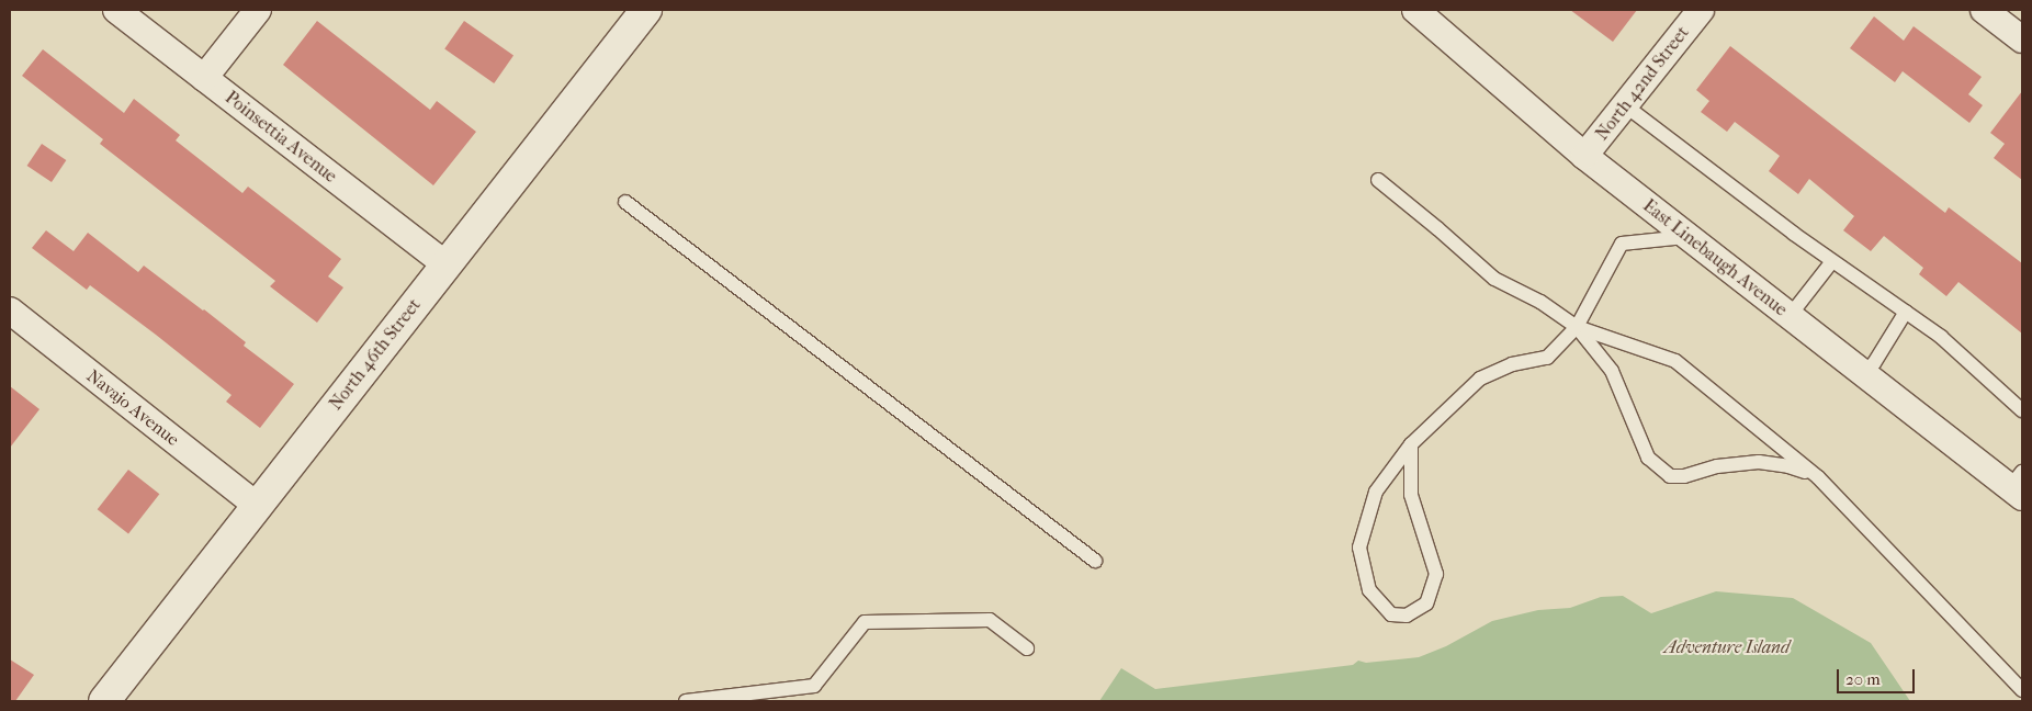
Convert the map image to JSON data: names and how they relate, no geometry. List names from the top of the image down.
{
  "streets": {
    "street": [
      "North 42nd Street",
      "Poinsettia Avenue",
      "East Linebaugh Avenue",
      "North 46th Street",
      "Navajo Avenue"
    ]
  },
  "crossings": [
    ["North 42nd Street", "East Linebaugh Avenue"],
    ["Poinsettia Avenue", "North 46th Street"],
    ["North 46th Street", "Navajo Avenue"]
  ],
  "parks": ["Adventure Island"],
  "scale_bar": "20 m"
}
